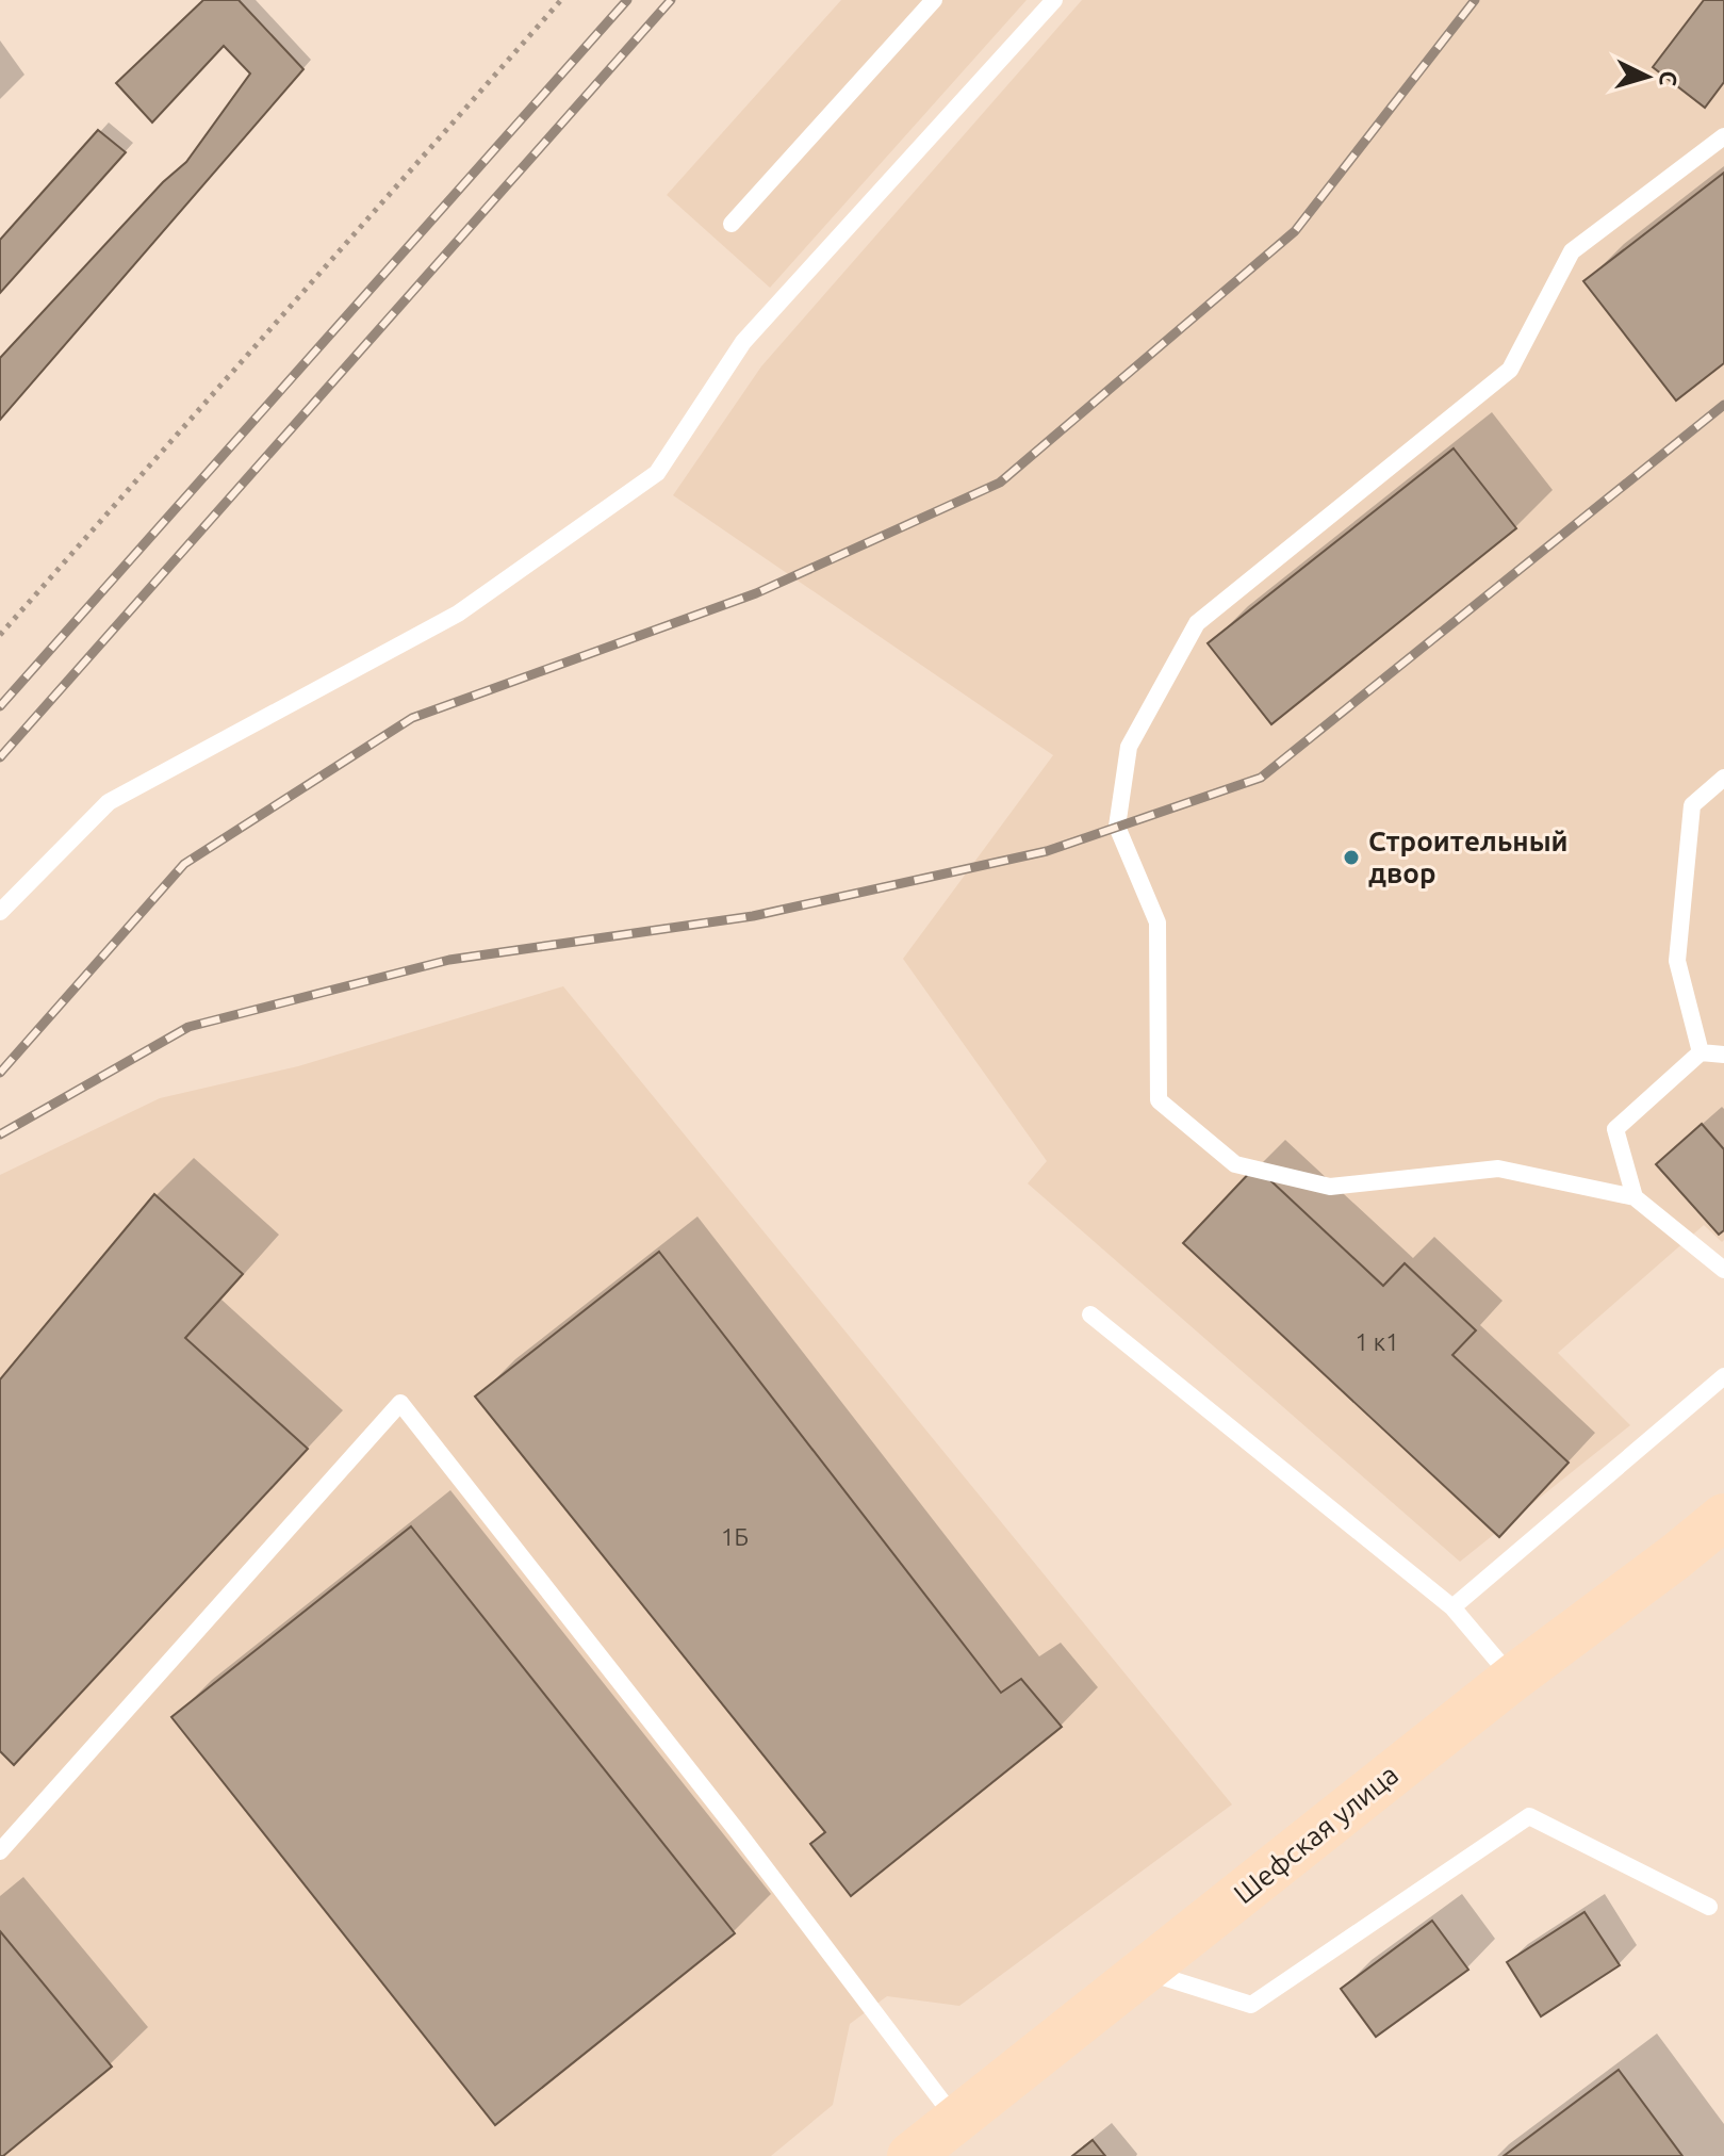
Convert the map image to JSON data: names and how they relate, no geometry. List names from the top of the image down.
{
  "streets": {
    "main road": ["Шефская улица"]
  },
  "places": ["Строительный двор"],
  "house_numbers": ["1 к1", "1Б"],
  "north": "right"
}
